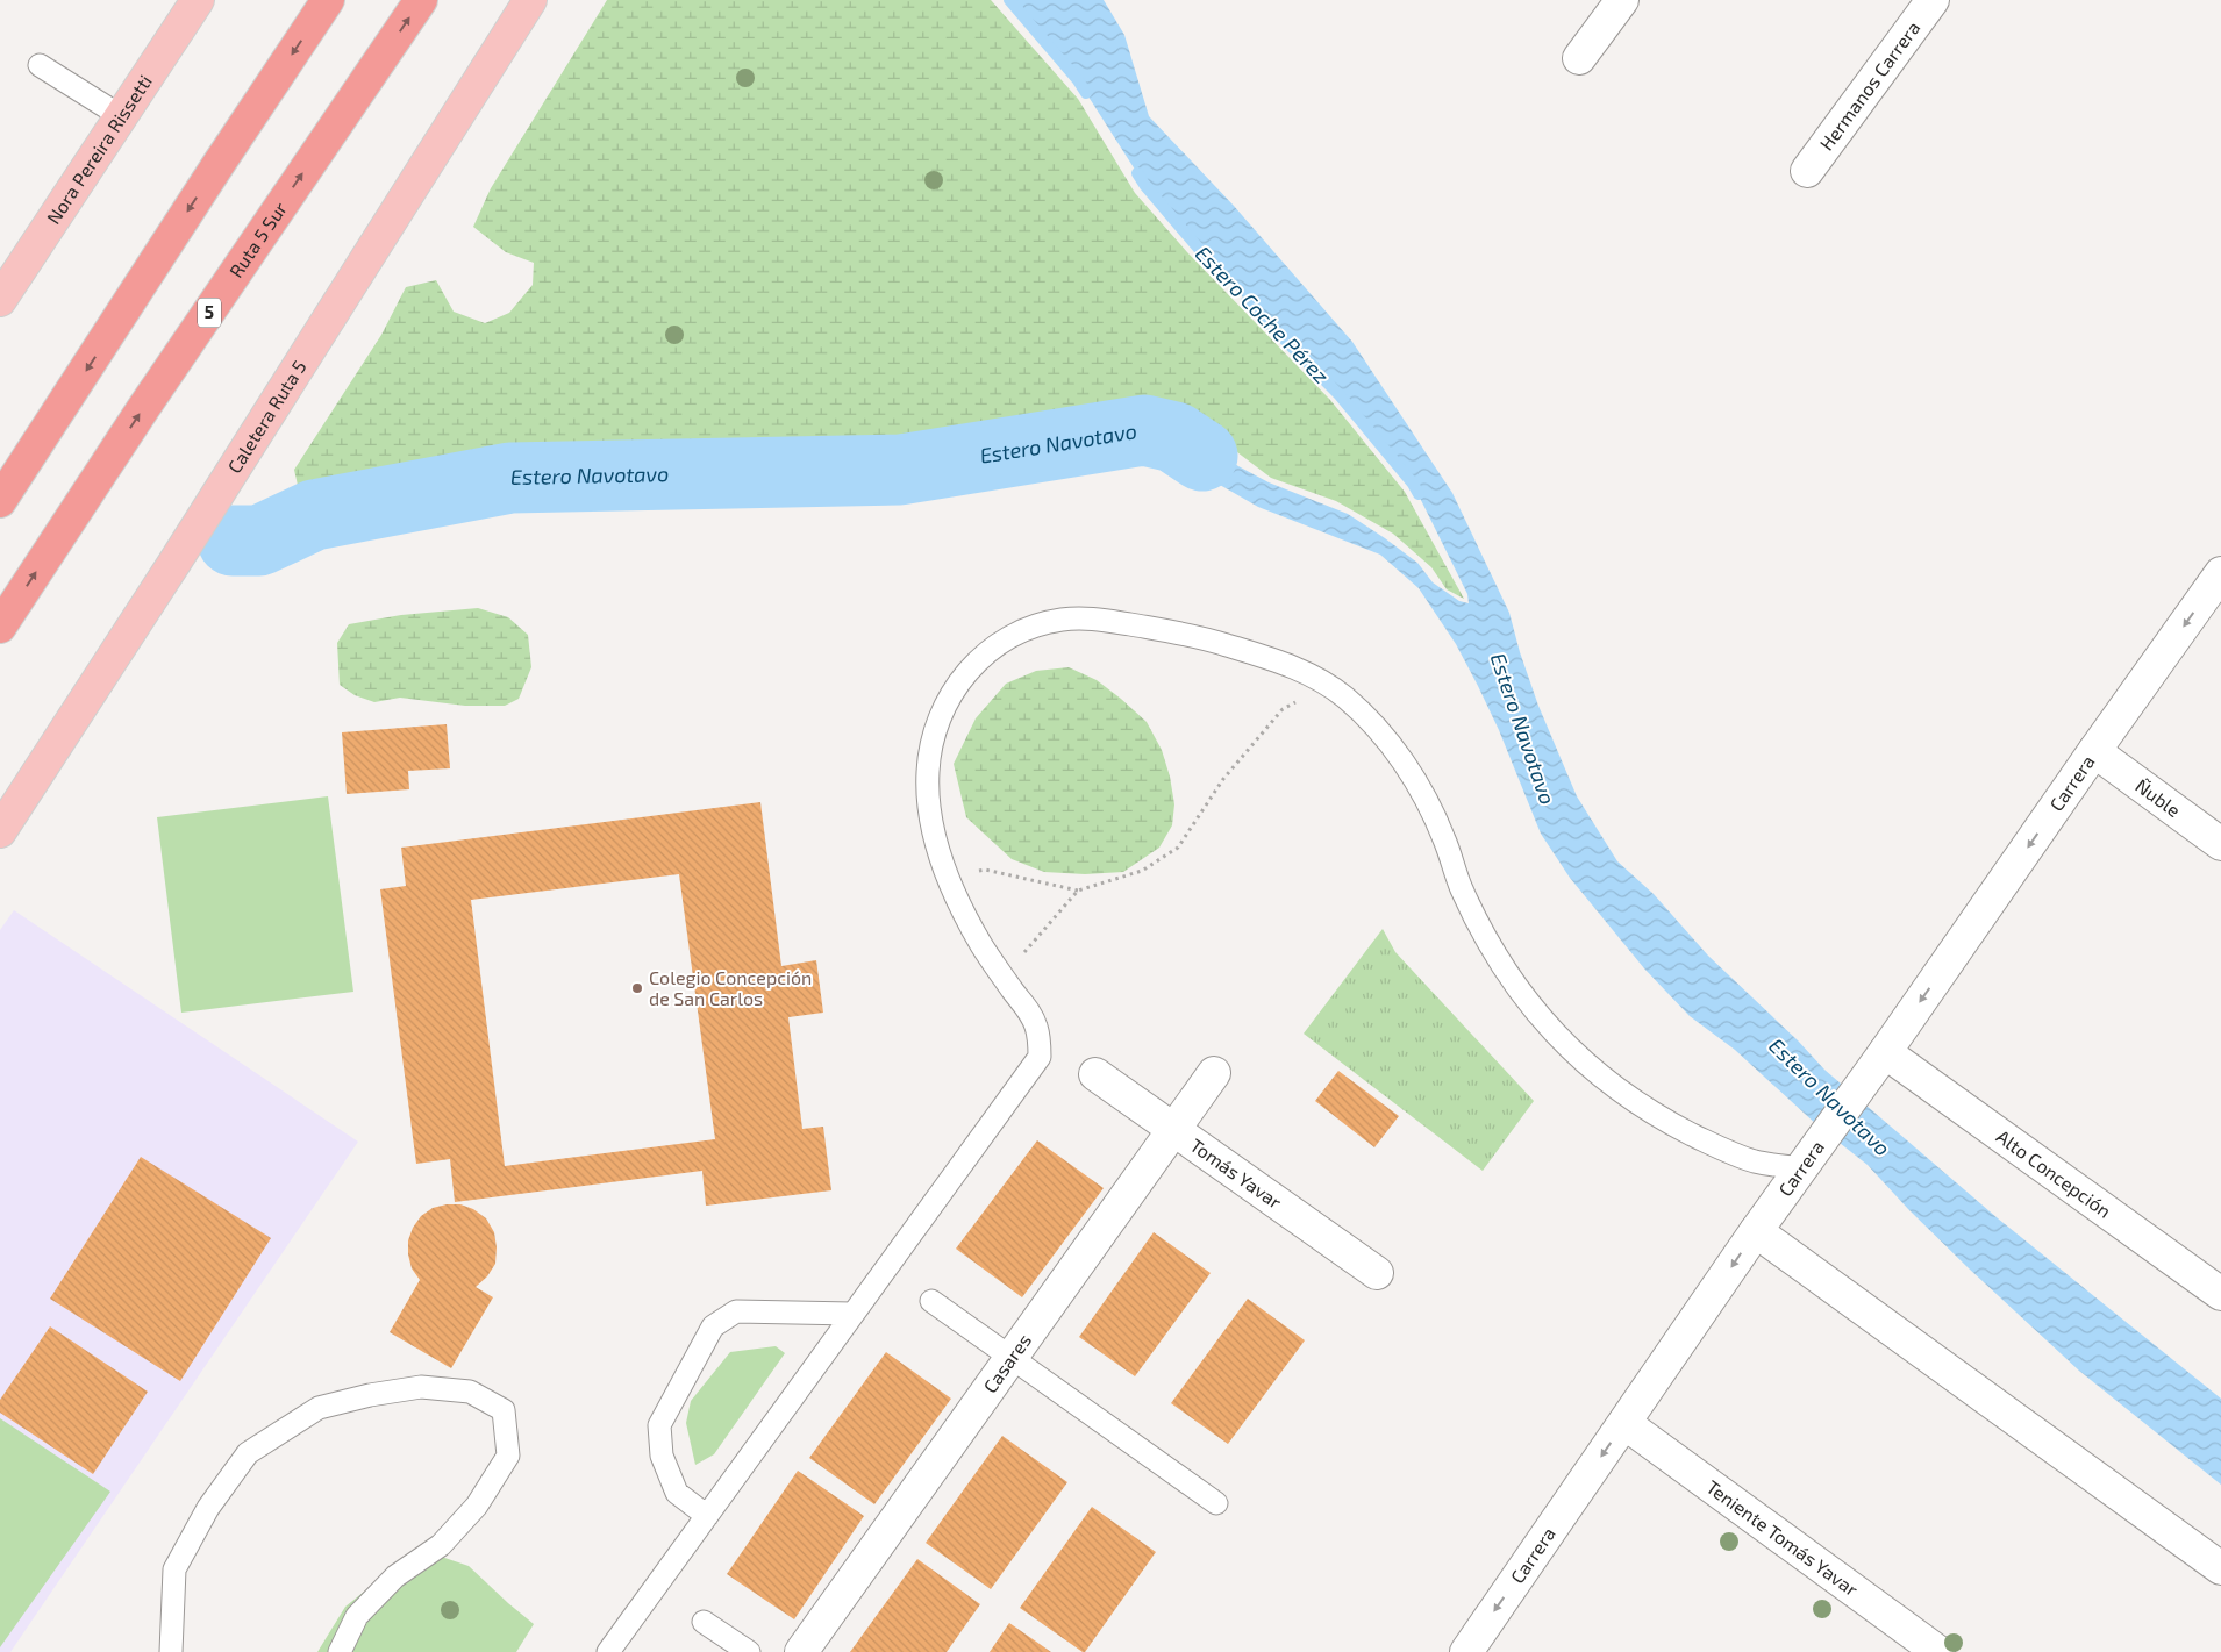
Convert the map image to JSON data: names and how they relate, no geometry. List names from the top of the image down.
{
  "streets": {
    "highway": ["Ruta 5 Sur", "5"],
    "main road": ["Nora Pereira Rissetti", "Caletera Ruta 5"],
    "street": [
      "Hermanos Carrera",
      "Carrera",
      "Ñuble",
      "Alto Concepción",
      "Tomás Yavar",
      "Casares",
      "Teniente Tomás Yavar"
    ]
  },
  "crossings": [
    ["Carrera", "Ñuble"],
    ["Carrera", "Alto Concepción"],
    ["Carrera", "Teniente Tomás Yavar"],
    ["Tomás Yavar", "Casares"]
  ],
  "one_way": ["Carrera"],
  "water": ["Estero Coche Pérez", "Estero Navotavo"],
  "places": ["Colegio Concepción de San Carlos"]
}
